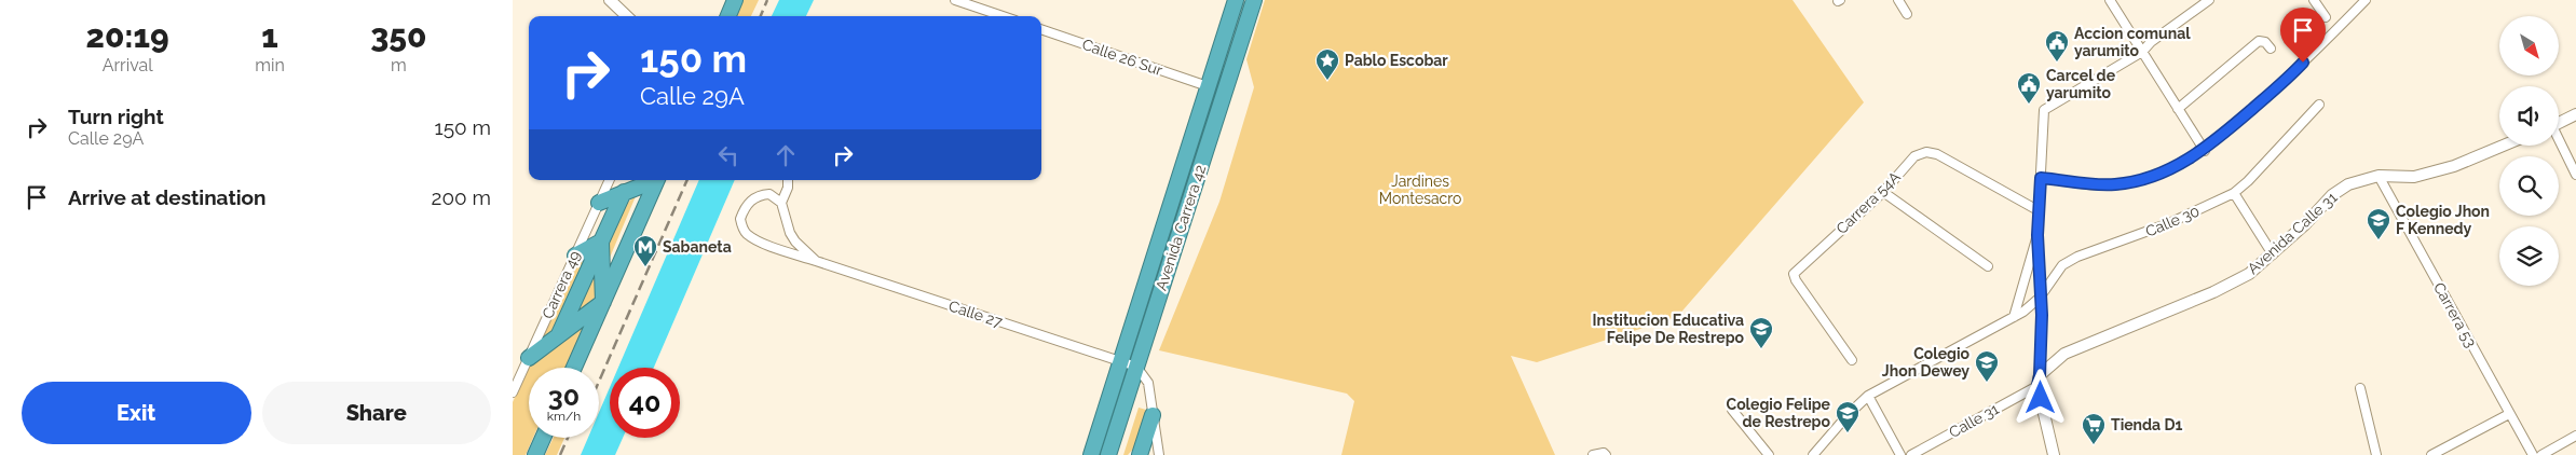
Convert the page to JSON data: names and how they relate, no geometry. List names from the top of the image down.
{
  "streets": {
    "highway": ["Avenida Carrera 42"],
    "street": [
      "Calle 26 Sur",
      "Carrera 54A",
      "Calle 30",
      "Avenida Calle 31",
      "Carrera 49",
      "Calle 27",
      "Carrera 53",
      "Calle 31"
    ]
  },
  "crossings": [
    ["Calle 26 Sur", "Avenida Carrera 42"],
    ["Avenida Carrera 42", "Calle 27"],
    ["Avenida Calle 31", "Carrera 53"],
    ["Avenida Calle 31", "Calle 31"]
  ],
  "parks": ["Jardines Montesacro"],
  "places": {
    "public building": ["Accion comunal yarumito", "Carcel de yarumito"],
    "place": ["Pablo Escobar"],
    "school or university": [
      "Colegio Jhon F Kennedy",
      "Institucion Educativa Felipe De Restrepo",
      "Colegio Jhon Dewey",
      "Colegio Felipe de Restrepo"
    ],
    "metro station": ["Sabaneta"],
    "supermarket": ["Tienda D1"]
  },
  "north": "bottom right",
  "page": {
    "eta": [
      "20:19",
      "Arrival",
      "1",
      "min",
      "350",
      "m"
    ],
    "turn": ["150 m", "Calle 29A"],
    "list": [
      {
        "name": "Turn right",
        "note": "Calle 29A",
        "value": "150 m"
      },
      {
        "name": "Arrive at destination",
        "value": "200 m"
      }
    ],
    "speed": "30 km/h",
    "limit": "40",
    "buttons": ["Exit", "Share"]
  }
}
